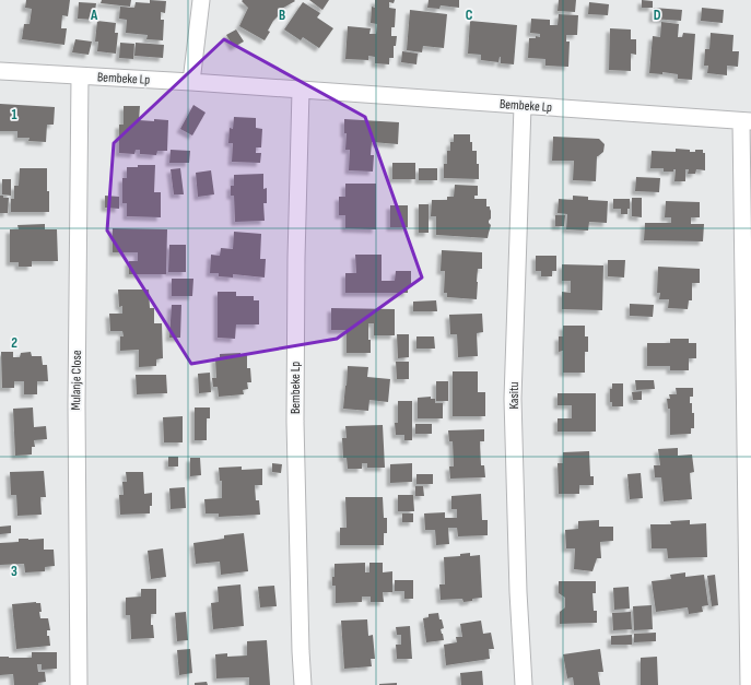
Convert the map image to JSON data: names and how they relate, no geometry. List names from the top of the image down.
{
  "streets": {
    "street": ["Bembeke Lp", "Mulanje Close", "Kasitu"]
  },
  "crossings": [
    ["Bembeke Lp", "Mulanje Close"],
    ["Bembeke Lp", "Kasitu"]
  ],
  "grid": {
    "columns": [
      "A",
      "B",
      "C",
      "D"
    ],
    "rows": ["1", "2", "3"]
  }
}
